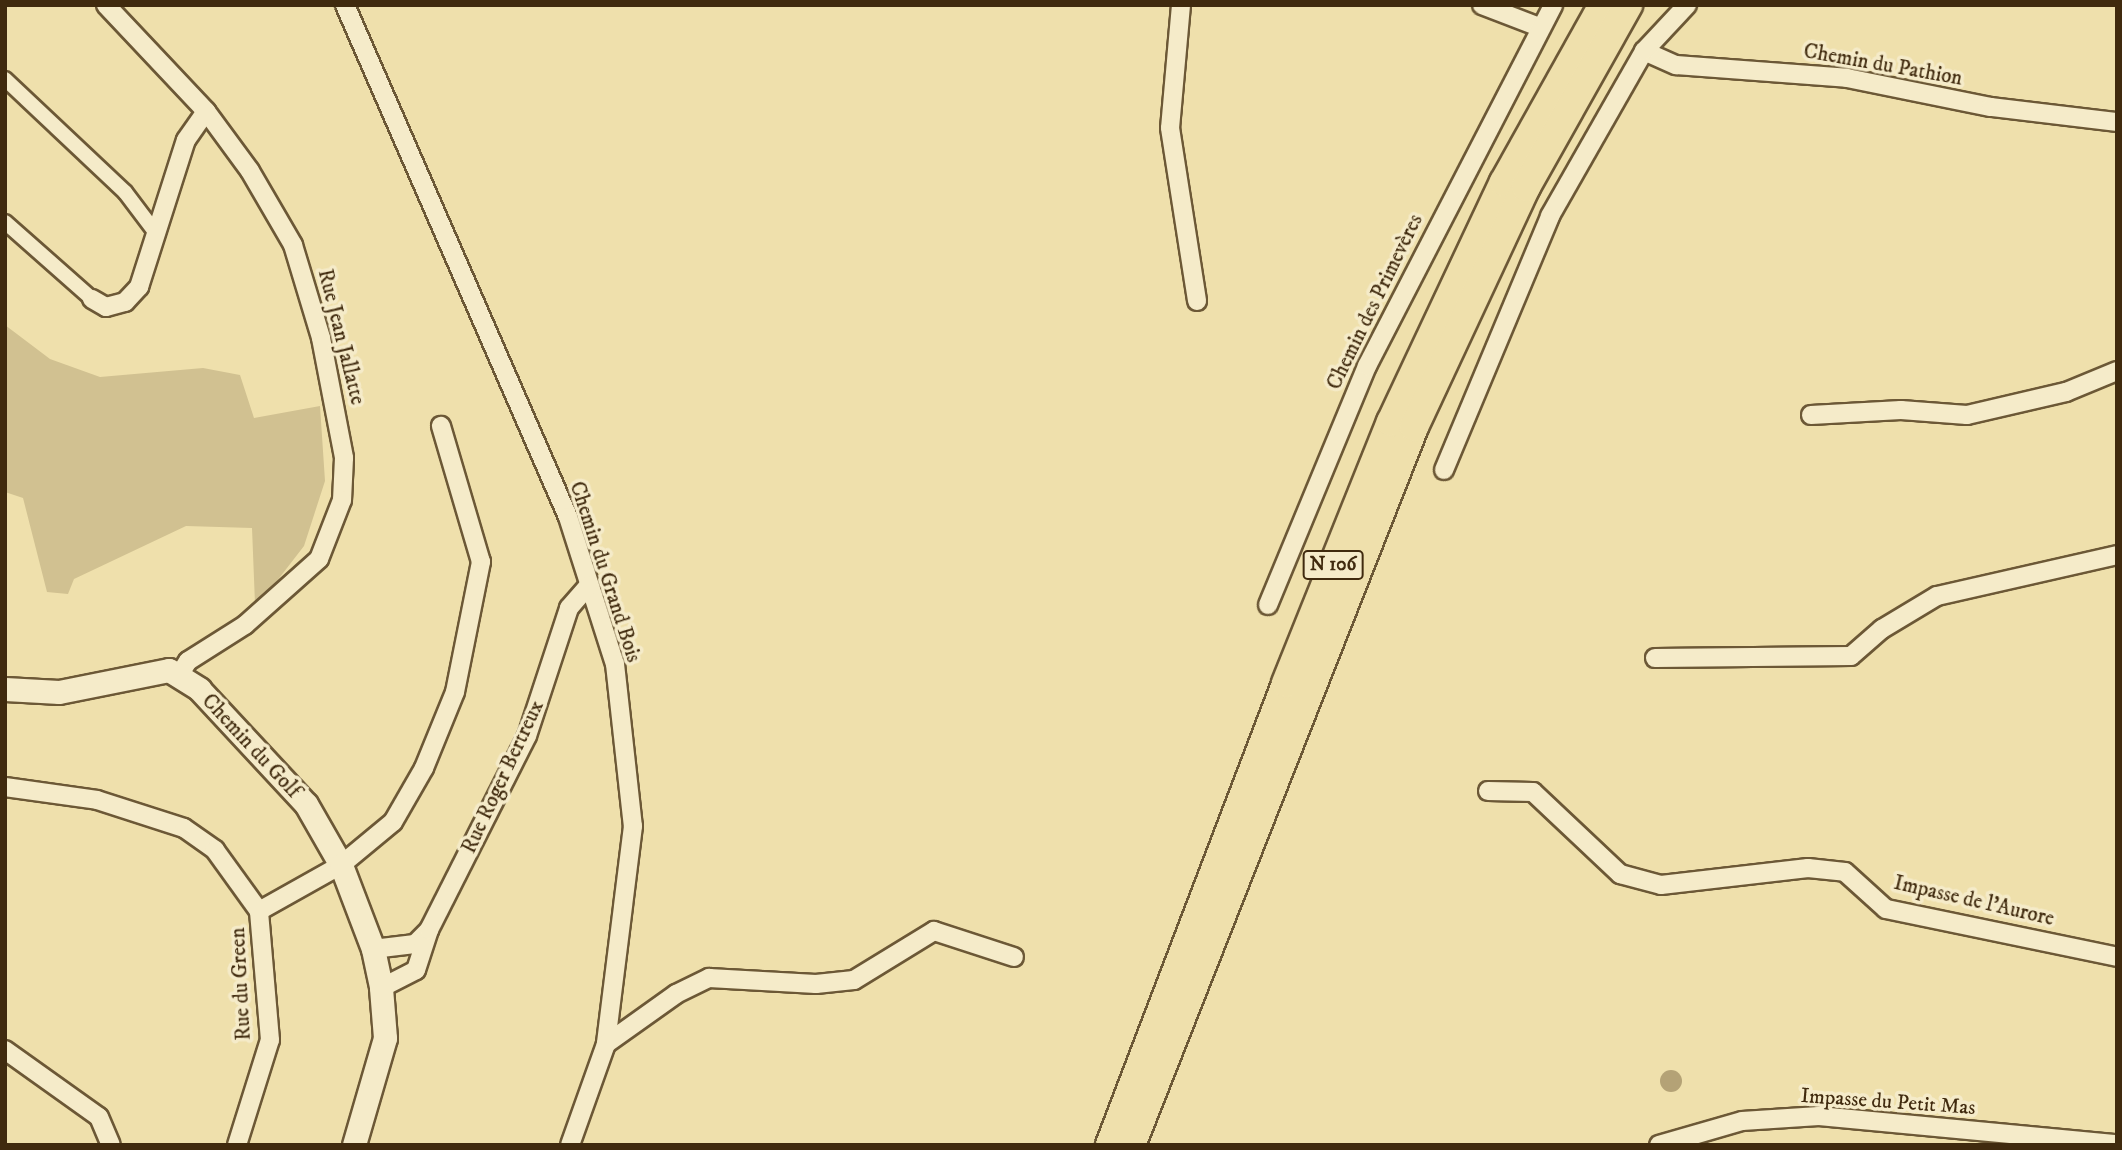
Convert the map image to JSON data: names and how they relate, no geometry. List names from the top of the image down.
{
  "streets": {
    "main road": ["N 106"],
    "street": [
      "Chemin du Pathion",
      "Chemin des Primevères",
      "Rue Jean Jallatte",
      "Chemin du Grand Bois",
      "Chemin du Golf",
      "Rue Roger Bertreux",
      "Impasse de l'Aurore",
      "Rue du Green",
      "Impasse du Petit Mas"
    ]
  },
  "crossings": [
    ["Rue Jean Jallatte", "Chemin du Golf"],
    ["Chemin du Grand Bois", "Rue Roger Bertreux"],
    ["Chemin du Golf", "Rue Roger Bertreux"],
    ["Chemin du Golf", "Rue du Green"]
  ]
}
